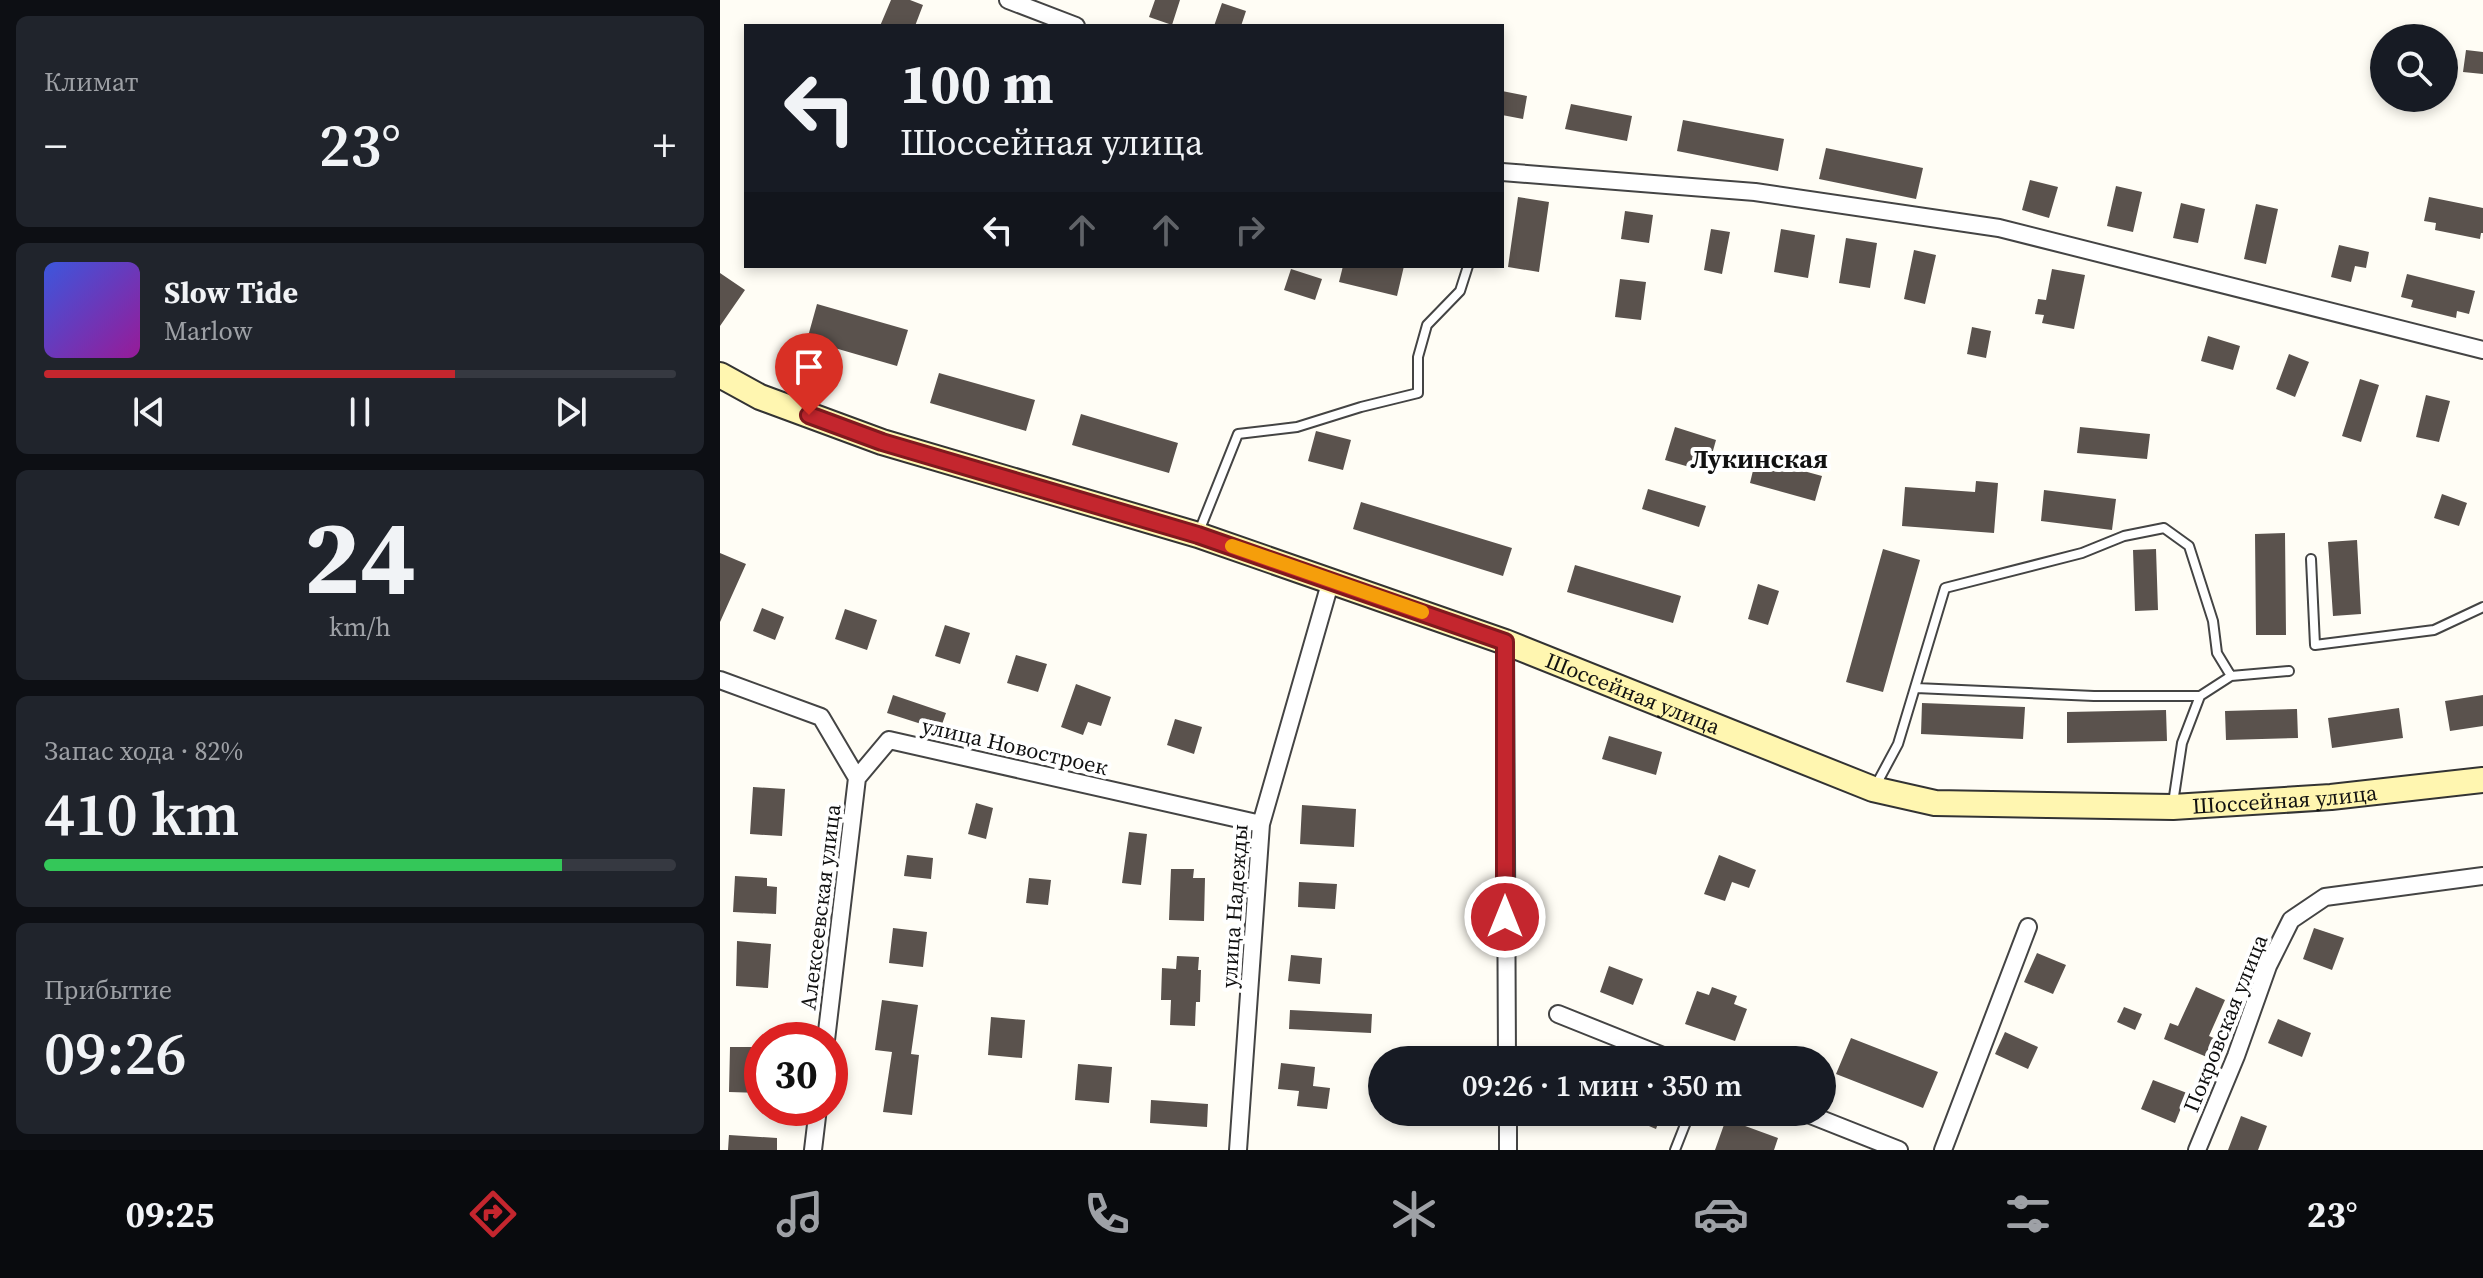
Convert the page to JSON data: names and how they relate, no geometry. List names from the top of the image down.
{
  "streets": {
    "main road": ["Шоссейная улица"],
    "street": [
      "улица Новостроек",
      "улица Надежды",
      "Алексеевская улица",
      "Покровская улица"
    ]
  },
  "crossings": [
    ["Шоссейная улица", "улица Надежды"],
    ["улица Новостроек", "улица Надежды"],
    ["улица Новостроек", "Алексеевская улица"]
  ],
  "districts": ["Лукинская"],
  "page": {
    "tile": [
      "Климат",
      ["24", "km/h"],
      ["Запас хода · 82%", "410 km"],
      ["Прибытие", "09:26"]
    ],
    "turn": ["100 m", "Шоссейная улица"],
    "heat": ["−", "23°", "+"],
    "song": ["Slow Tide", "Marlow"],
    "limit": "30",
    "trip": "09:26 · 1 мин · 350 m",
    "tabs": ["09:25", "23°"]
  }
}
